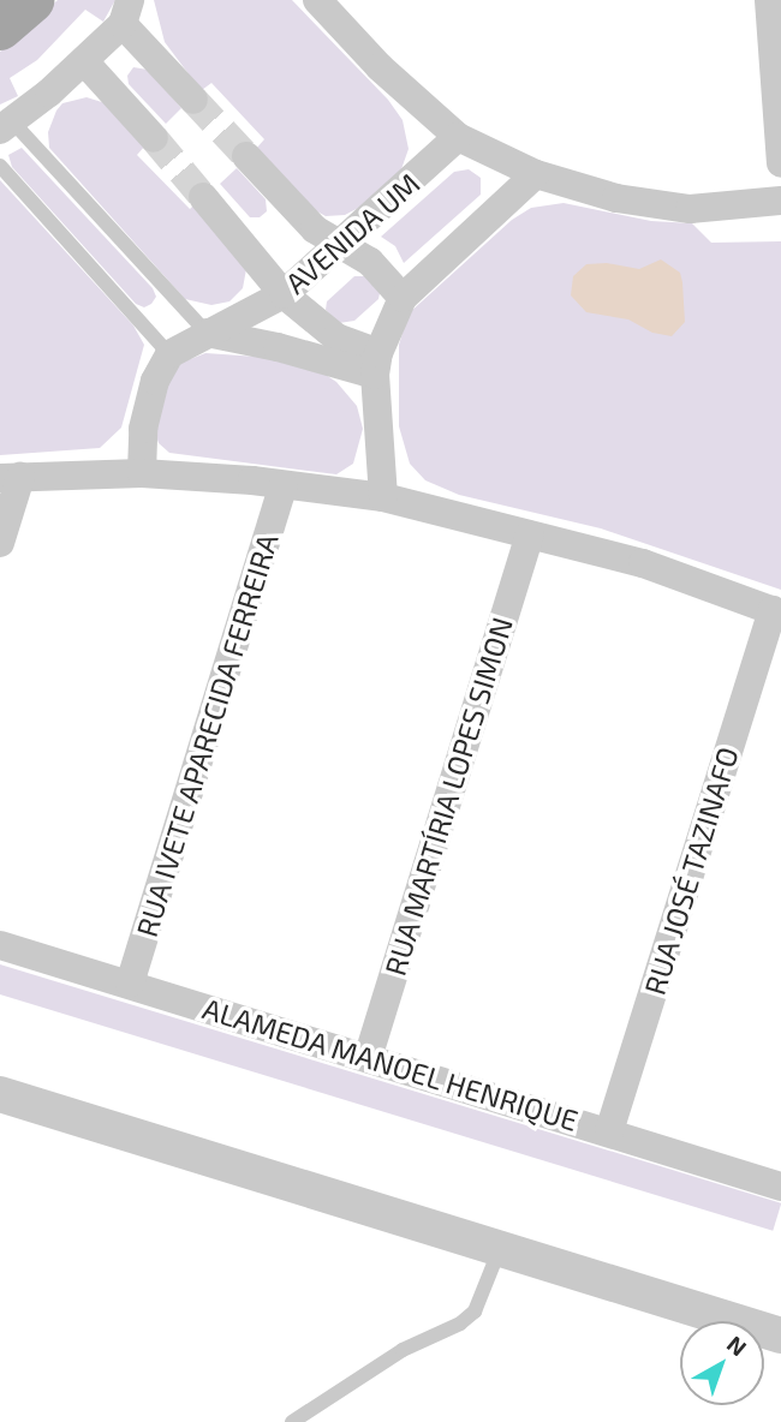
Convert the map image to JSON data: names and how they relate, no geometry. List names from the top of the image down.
{
  "streets": {
    "street": [
      "AVENIDA UM",
      "RUA IVETE APARECIDA FERREIRA",
      "RUA MARTÍRIA LOPES SIMON",
      "RUA JOSÉ TAZINAFO",
      "ALAMEDA MANOEL HENRIQUE"
    ]
  },
  "crossings": [
    ["RUA IVETE APARECIDA FERREIRA", "ALAMEDA MANOEL HENRIQUE"],
    ["RUA MARTÍRIA LOPES SIMON", "ALAMEDA MANOEL HENRIQUE"],
    ["RUA JOSÉ TAZINAFO", "ALAMEDA MANOEL HENRIQUE"]
  ],
  "north": "top right"
}
